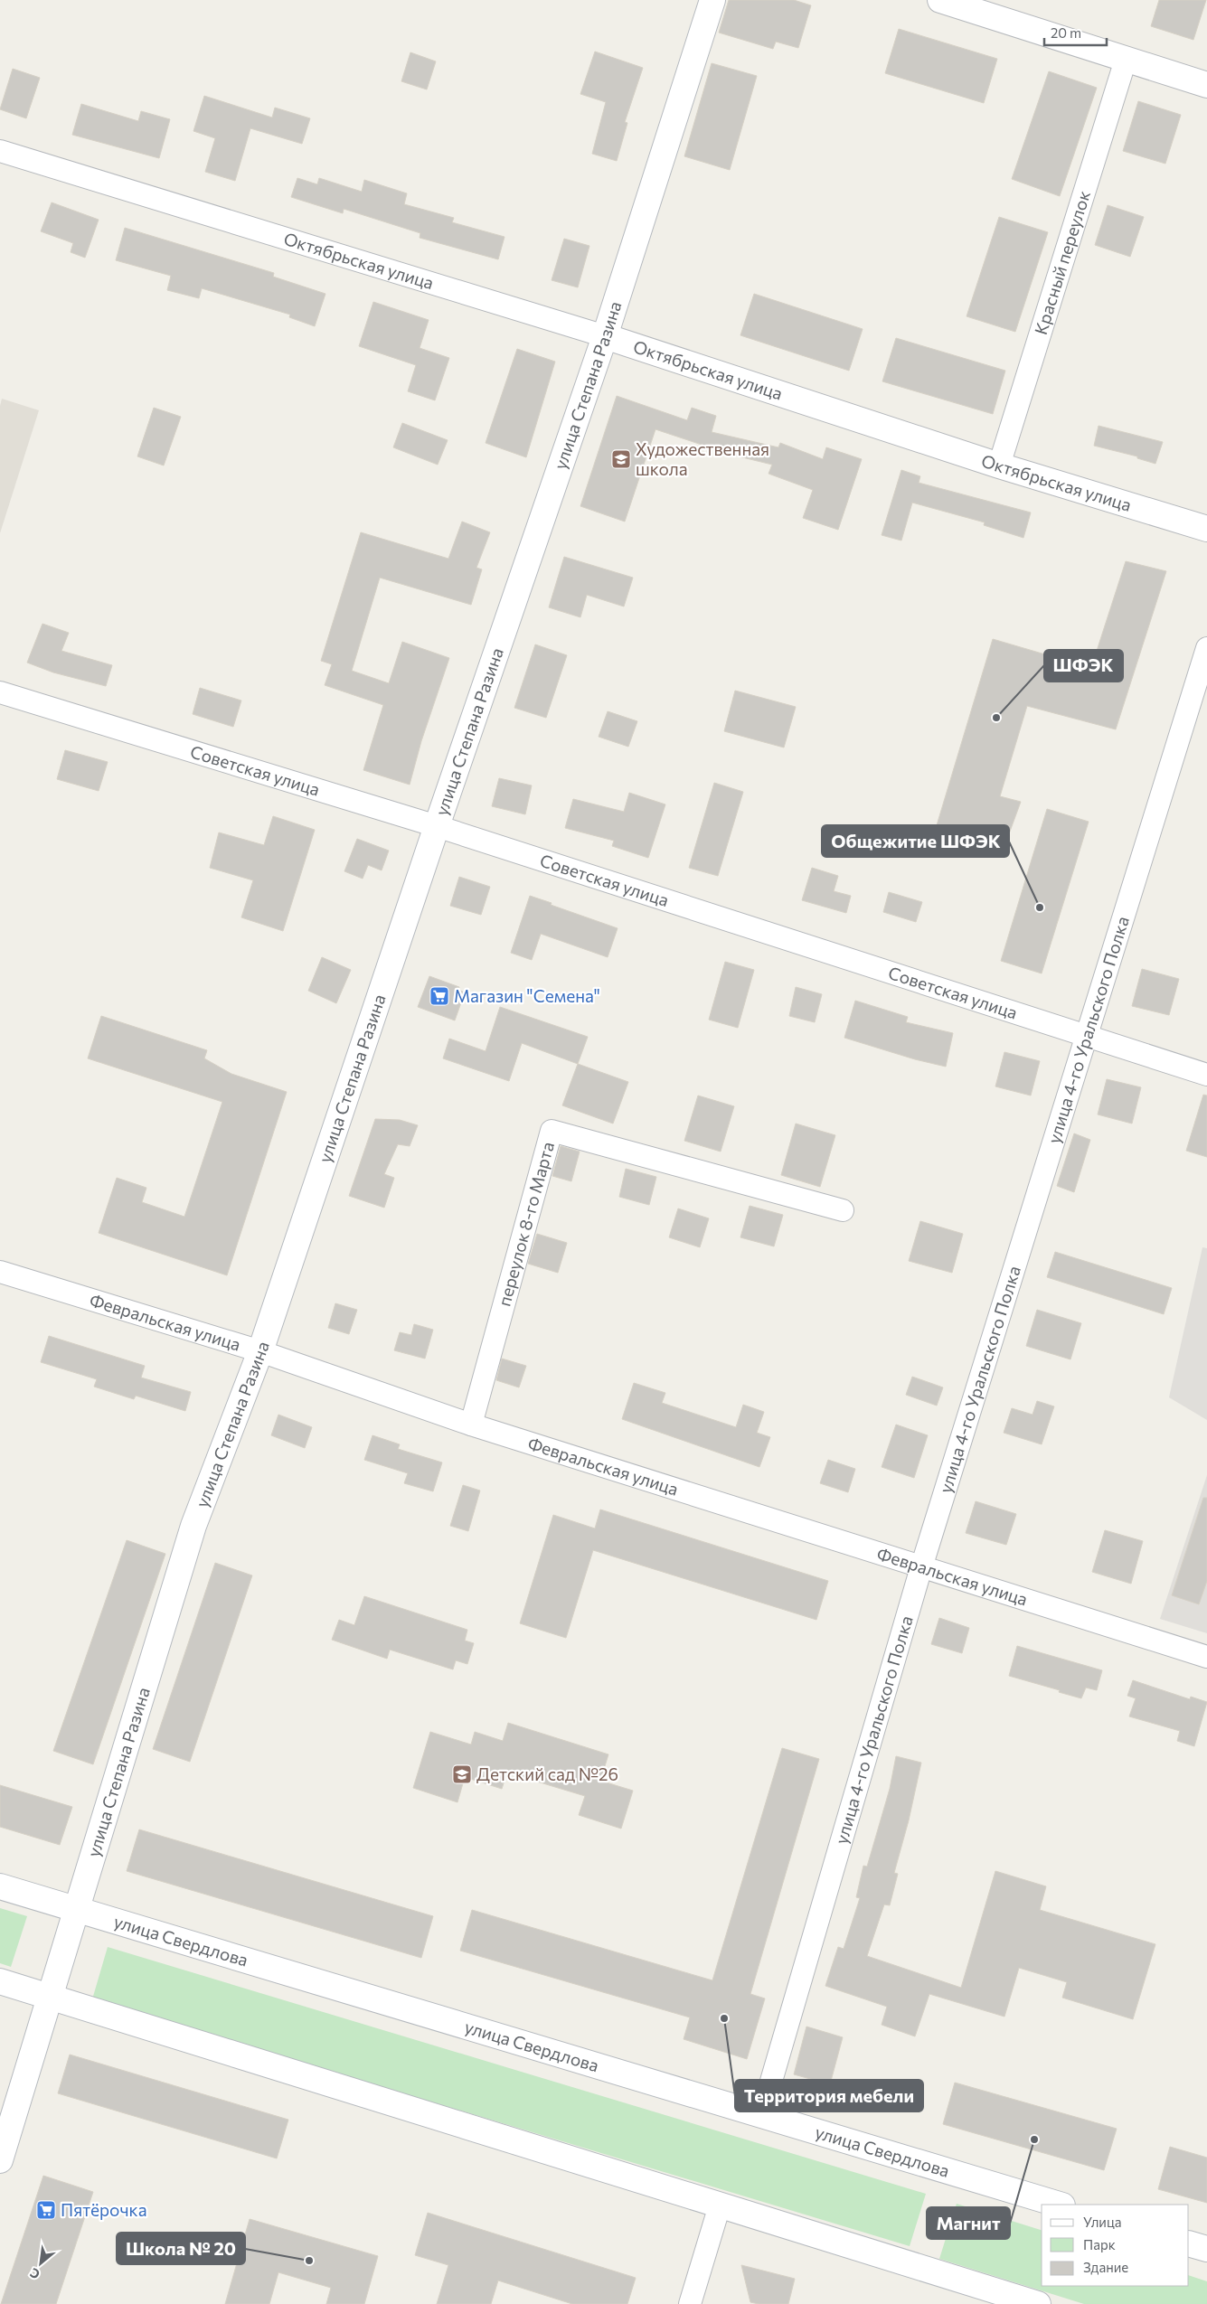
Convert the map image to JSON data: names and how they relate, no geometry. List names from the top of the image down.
{
  "streets": {
    "main road": ["Октябрьская улица", "улица Степана Разина", "улица Свердлова"],
    "street": [
      "Красный переулок",
      "Советская улица",
      "улица 4-го Уральского Полка",
      "переулок 8-го Марта",
      "Февральская улица"
    ]
  },
  "crossings": [
    ["Октябрьская улица", "Красный переулок"],
    ["Октябрьская улица", "улица Степана Разина"],
    ["улица Степана Разина", "Советская улица"],
    ["улица Степана Разина", "Февральская улица"],
    ["улица Степана Разина", "улица Свердлова"],
    ["Советская улица", "улица 4-го Уральского Полка"],
    ["улица 4-го Уральского Полка", "Февральская улица"],
    ["улица 4-го Уральского Полка", "улица Свердлова"],
    ["переулок 8-го Марта", "Февральская улица"]
  ],
  "places": {
    "school or university": ["Художественная школа", "Детский сад №26"],
    "other": [
      "ШФЭК",
      "Общежитие ШФЭК",
      "Территория мебели",
      "Магнит",
      "Школа № 20"
    ],
    "supermarket": ["Магазин \"Семена\"", "Пятёрочка"]
  },
  "legend": ["Улица", "Парк", "Здание"],
  "scale_bar": "20 m",
  "north": "bottom left"
}
